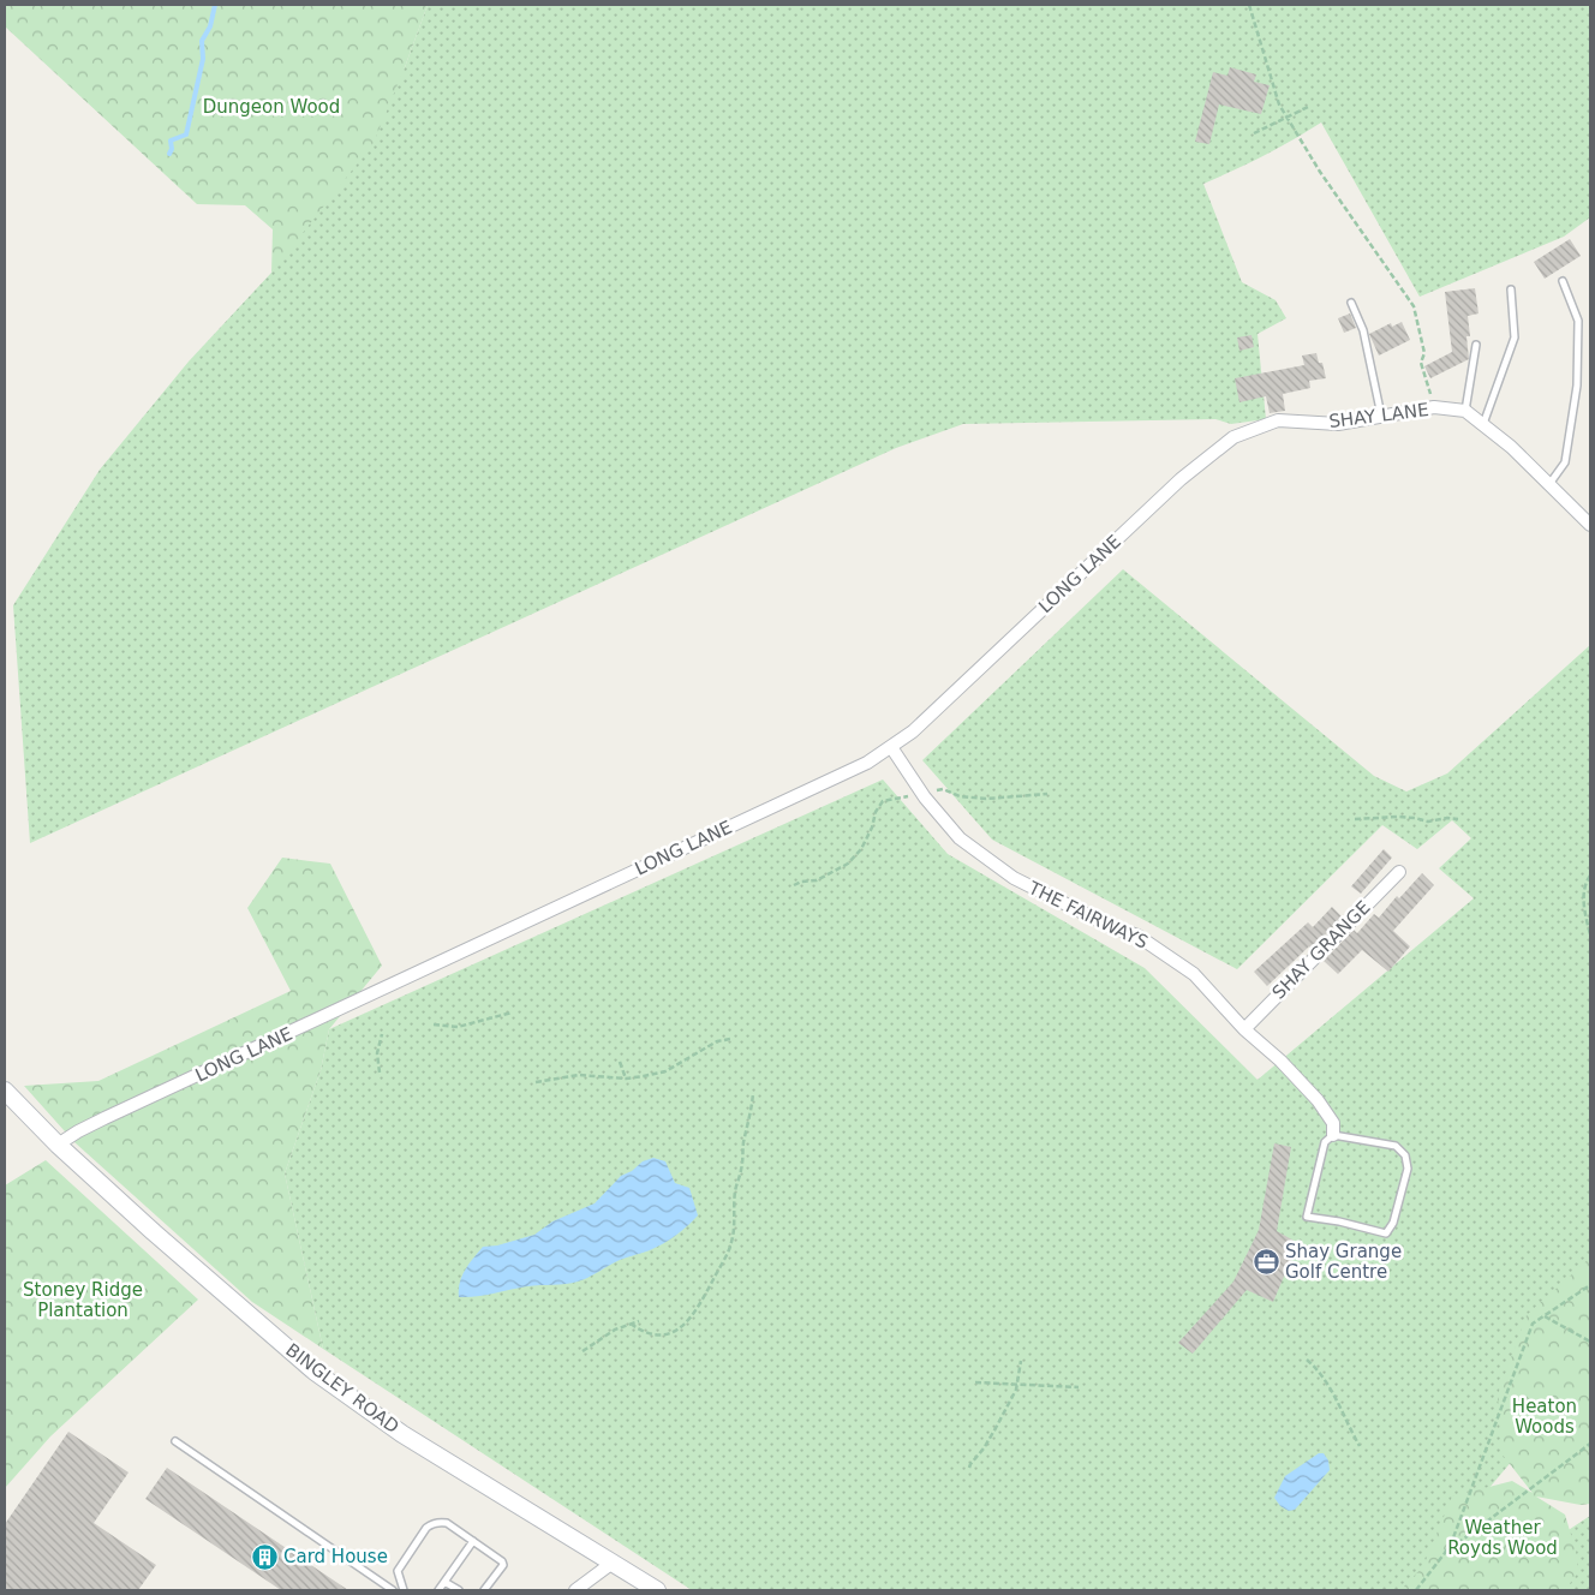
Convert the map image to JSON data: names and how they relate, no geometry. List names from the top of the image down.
{
  "streets": {
    "main road": ["BINGLEY ROAD"],
    "street": [
      "SHAY LANE",
      "LONG LANE",
      "THE FAIRWAYS",
      "SHAY GRANGE"
    ]
  },
  "crossings": [
    ["SHAY LANE", "LONG LANE"],
    ["LONG LANE", "THE FAIRWAYS"],
    ["LONG LANE", "BINGLEY ROAD"],
    ["THE FAIRWAYS", "SHAY GRANGE"]
  ],
  "parks": [
    "Dungeon Wood",
    "Stoney Ridge Plantation",
    "Heaton Woods",
    "Weather Royds Wood"
  ],
  "places": {
    "office": ["Shay Grange Golf Centre"],
    "building": ["Card House"]
  }
}
